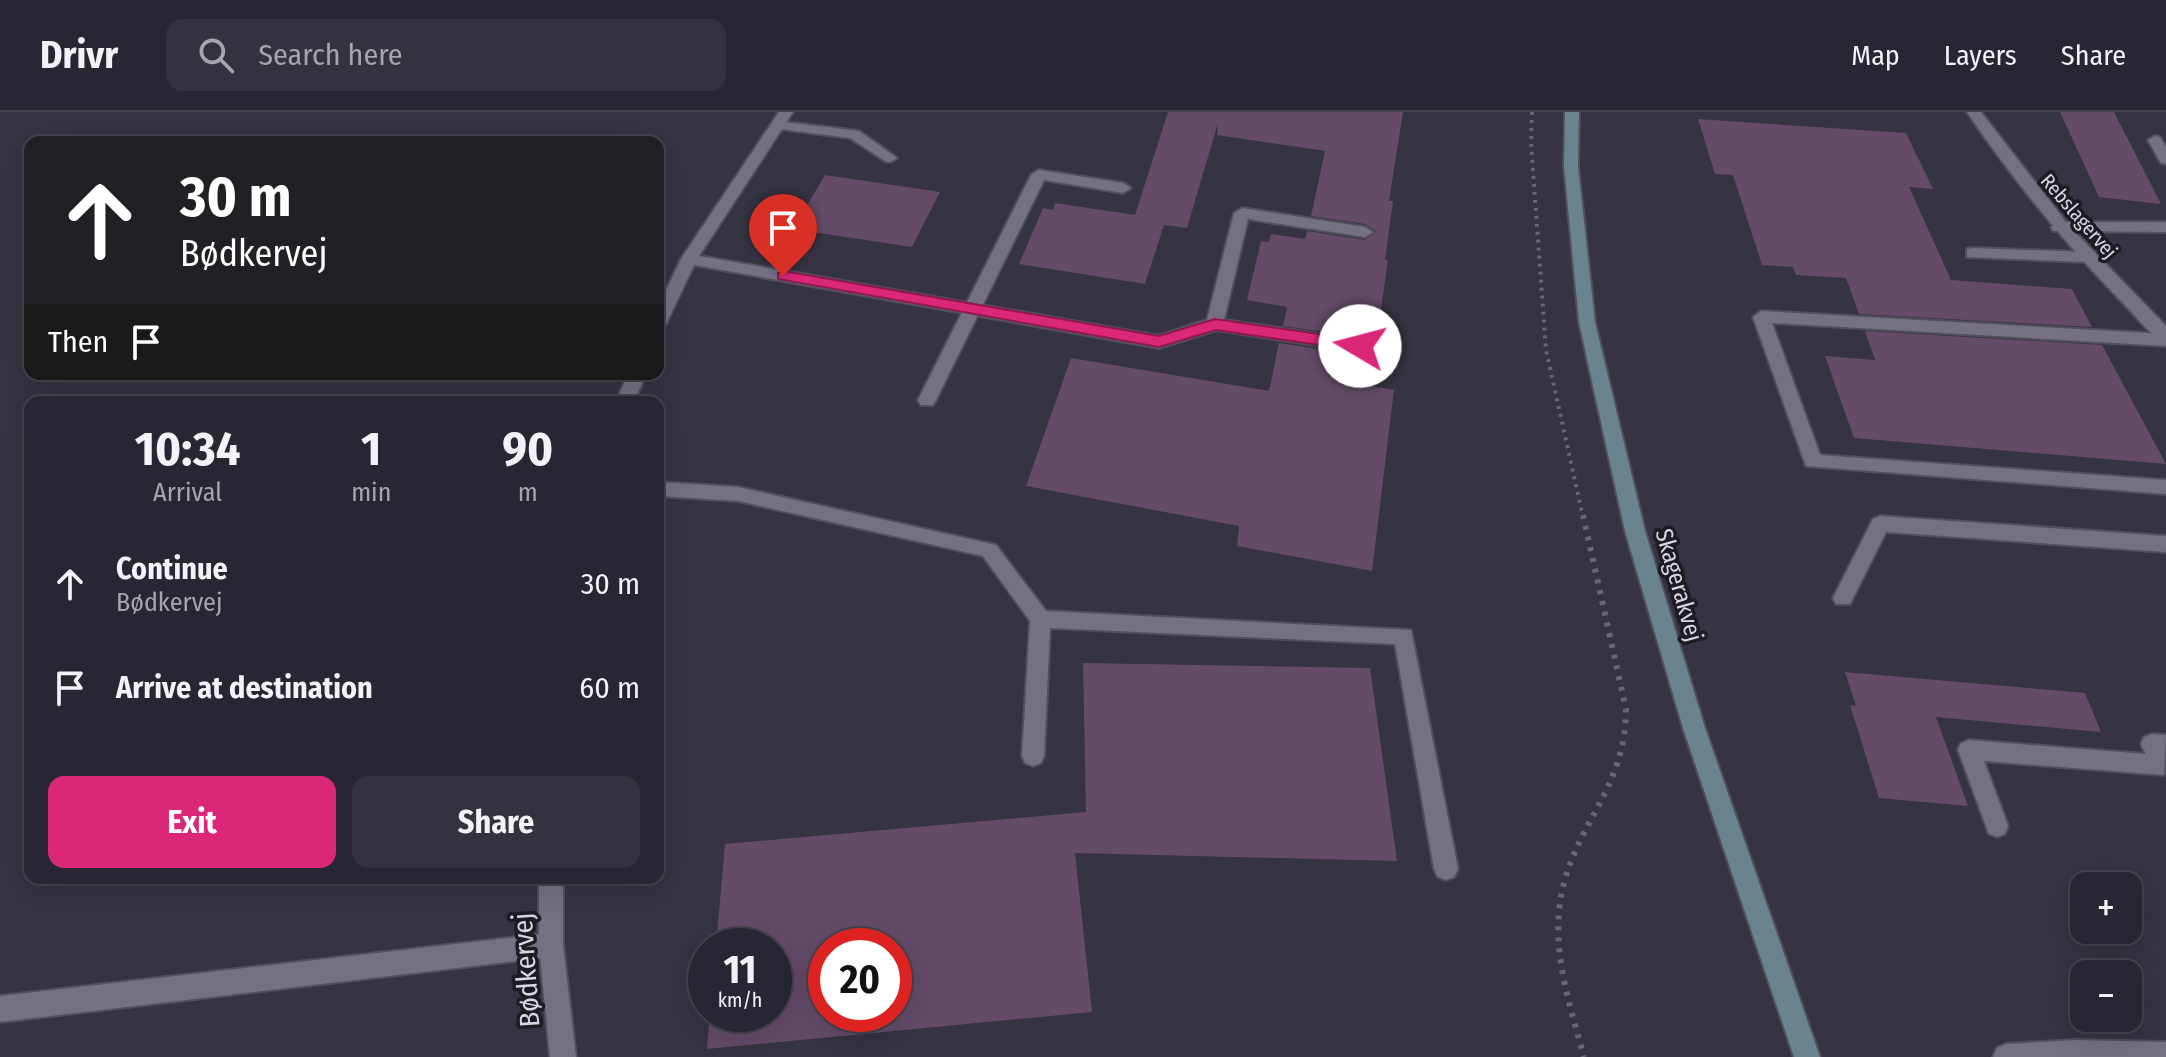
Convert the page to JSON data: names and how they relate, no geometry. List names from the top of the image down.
{
  "streets": {
    "street": ["Rebslagervej", "Skagerakvej", "Bødkervej"]
  },
  "page": {
    "header": "Drivr",
    "search": "Search here",
    "nav": ["Map", "Layers", "Share"],
    "turn": ["30 m", "Bødkervej"],
    "then": "Then",
    "eta": [
      "10:34",
      "Arrival",
      "1",
      "min",
      "90",
      "m"
    ],
    "list": [
      {
        "name": "Continue",
        "note": "Bødkervej",
        "value": "30 m"
      },
      {
        "name": "Arrive at destination",
        "value": "60 m"
      }
    ],
    "buttons": ["Exit", "Share"],
    "map_buttons": ["+", "−"],
    "speed": "11 km/h",
    "limit": "20"
  }
}
